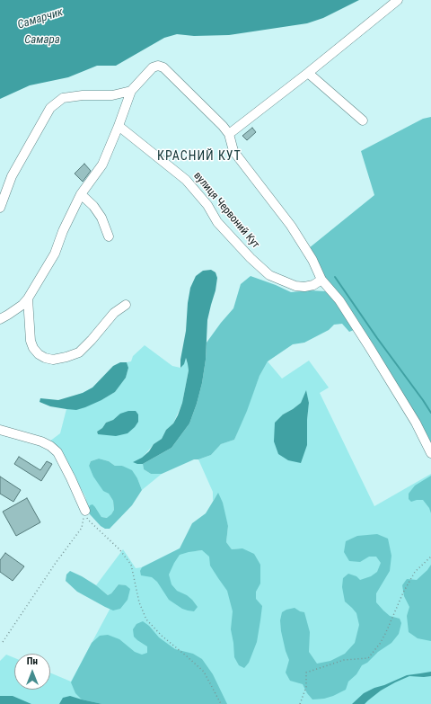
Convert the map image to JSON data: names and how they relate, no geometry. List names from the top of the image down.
{
  "streets": {
    "street": ["вулиця Червоний Кут"]
  },
  "districts": ["КРАСНИЙ КУТ"],
  "water": ["Самарчик", "Самара"],
  "north": "top"
}
